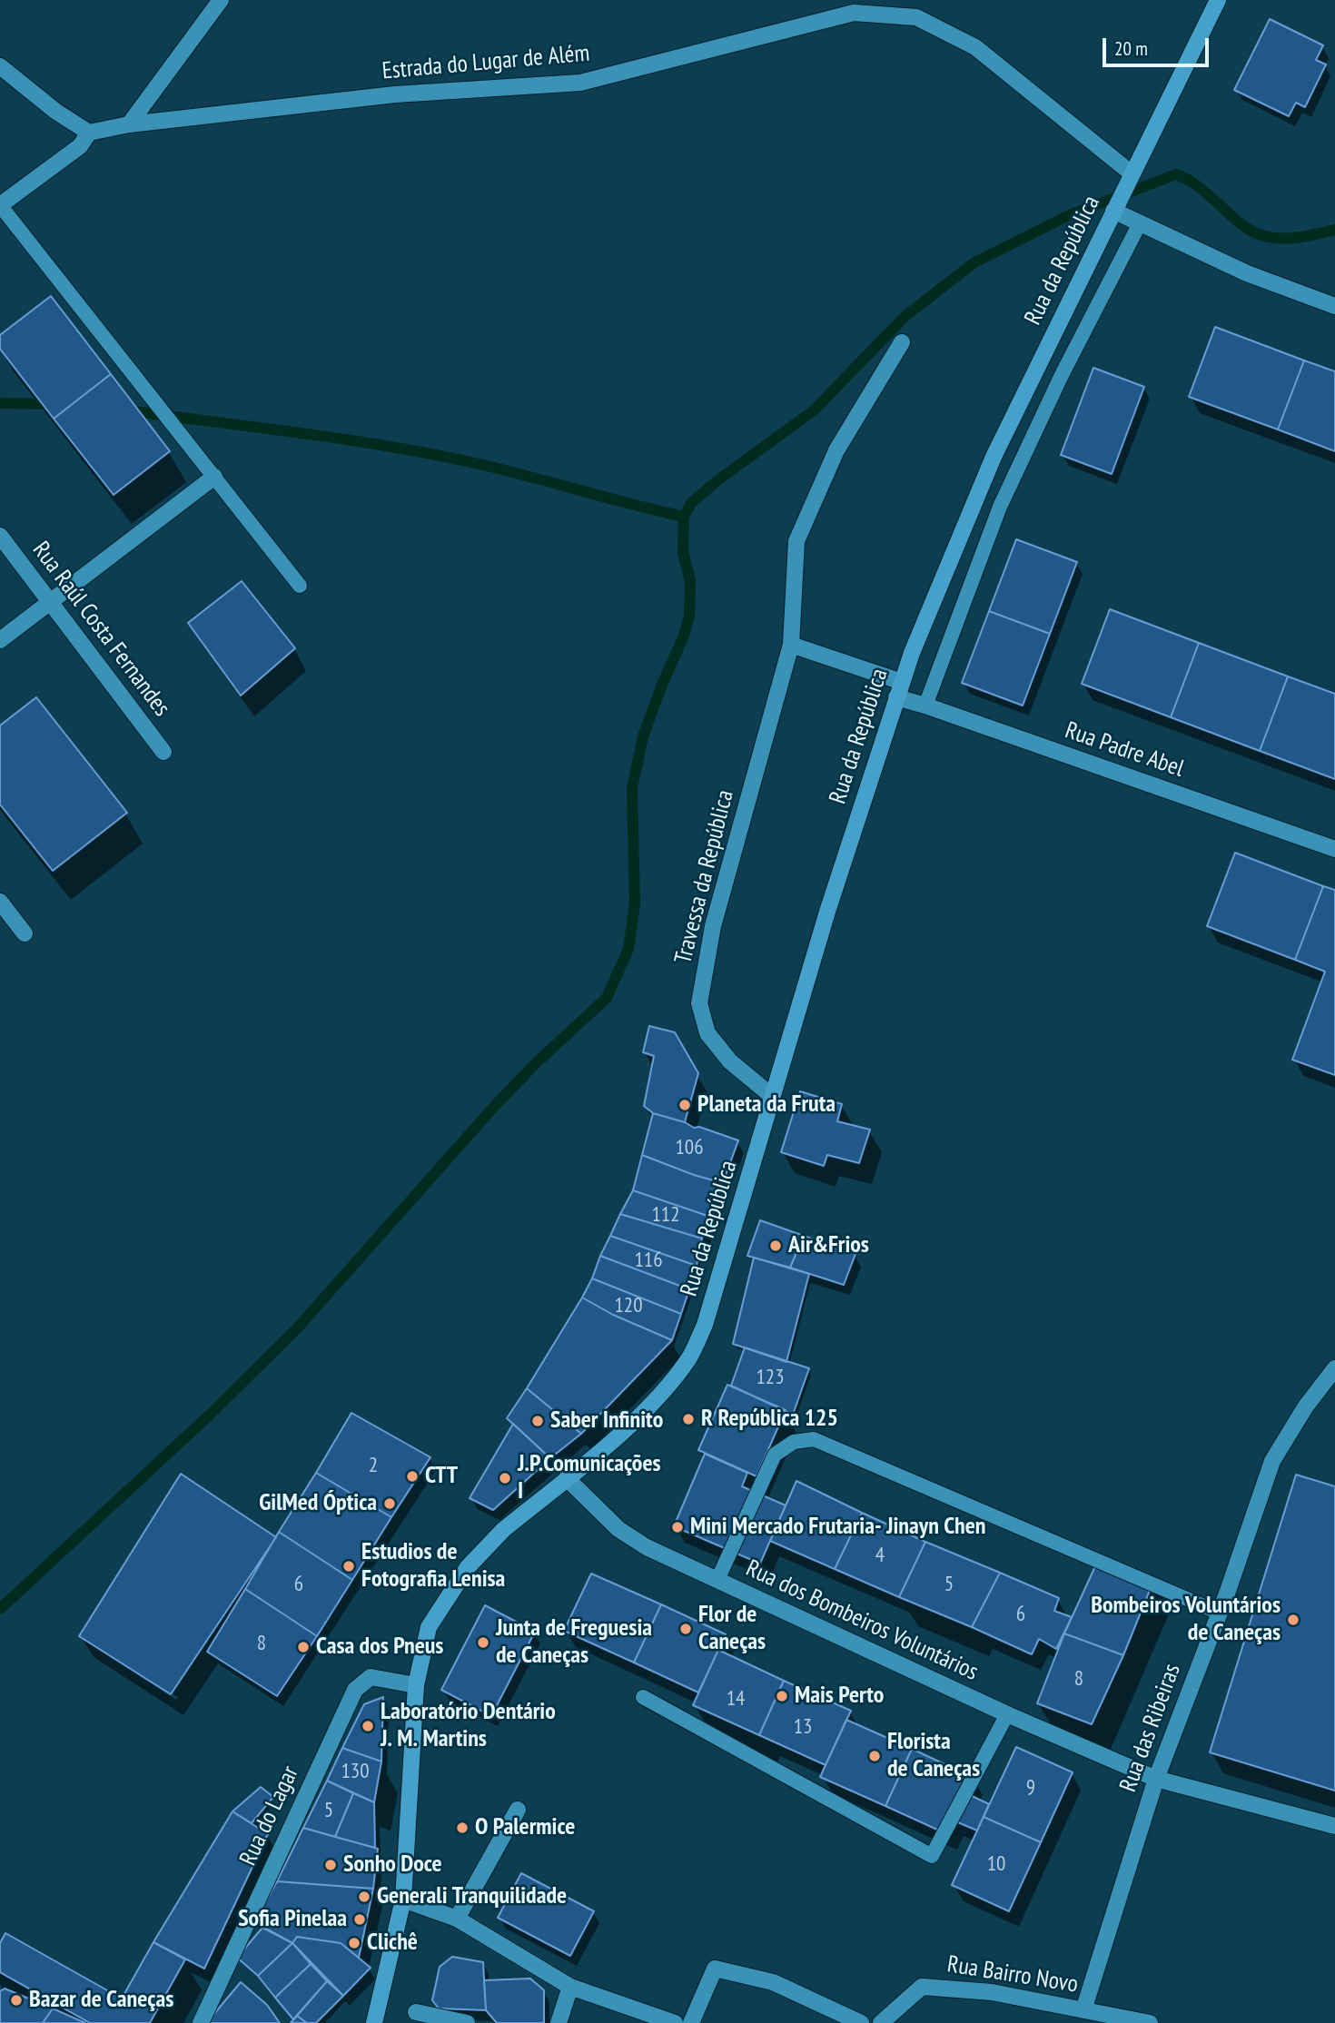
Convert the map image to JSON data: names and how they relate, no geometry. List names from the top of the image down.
{
  "streets": {
    "main road": ["Rua da República"],
    "street": [
      "Estrada do Lugar de Além",
      "Rua Raúl Costa Fernandes",
      "Rua Padre Abel",
      "Travessa da República",
      "Rua dos Bombeiros Voluntários",
      "Rua das Ribeiras",
      "Rua do Lagar",
      "Rua Bairro Novo"
    ]
  },
  "crossings": [
    ["Estrada do Lugar de Além", "Rua da República"],
    ["Rua da República", "Rua Padre Abel"],
    ["Rua da República", "Travessa da República"],
    ["Rua da República", "Rua dos Bombeiros Voluntários"],
    ["Rua da República", "Rua do Lagar"],
    ["Rua dos Bombeiros Voluntários", "Rua das Ribeiras"],
    ["Rua das Ribeiras", "Rua Bairro Novo"]
  ],
  "places": [
    "Planeta da Fruta",
    "Air&Frios",
    "R República 125",
    "Saber Infinito",
    "CTT",
    "J.P.Comunicações I",
    "GilMed Óptica",
    "Mini Mercado Frutaria- Jinayn Chen",
    "Estudios de Fotografia Lenisa",
    "Bombeiros Voluntários de Caneças",
    "Flor de Caneças",
    "Junta de Freguesia de Caneças",
    "Casa dos Pneus",
    "Mais Perto",
    "Laboratório Dentário J. M. Martins",
    "Florista de Caneças",
    "O Palermice",
    "Sonho Doce",
    "Generali Tranquilidade",
    "Sofia Pinelaa",
    "Clichê",
    "Bazar de Caneças"
  ],
  "house_numbers": [
    "106",
    "112",
    "116",
    "120",
    "123",
    "2",
    "4",
    "6",
    "5",
    "6",
    "8",
    "8",
    "14",
    "13",
    "130",
    "9",
    "5",
    "10"
  ],
  "scale_bar": "20 m"
}
